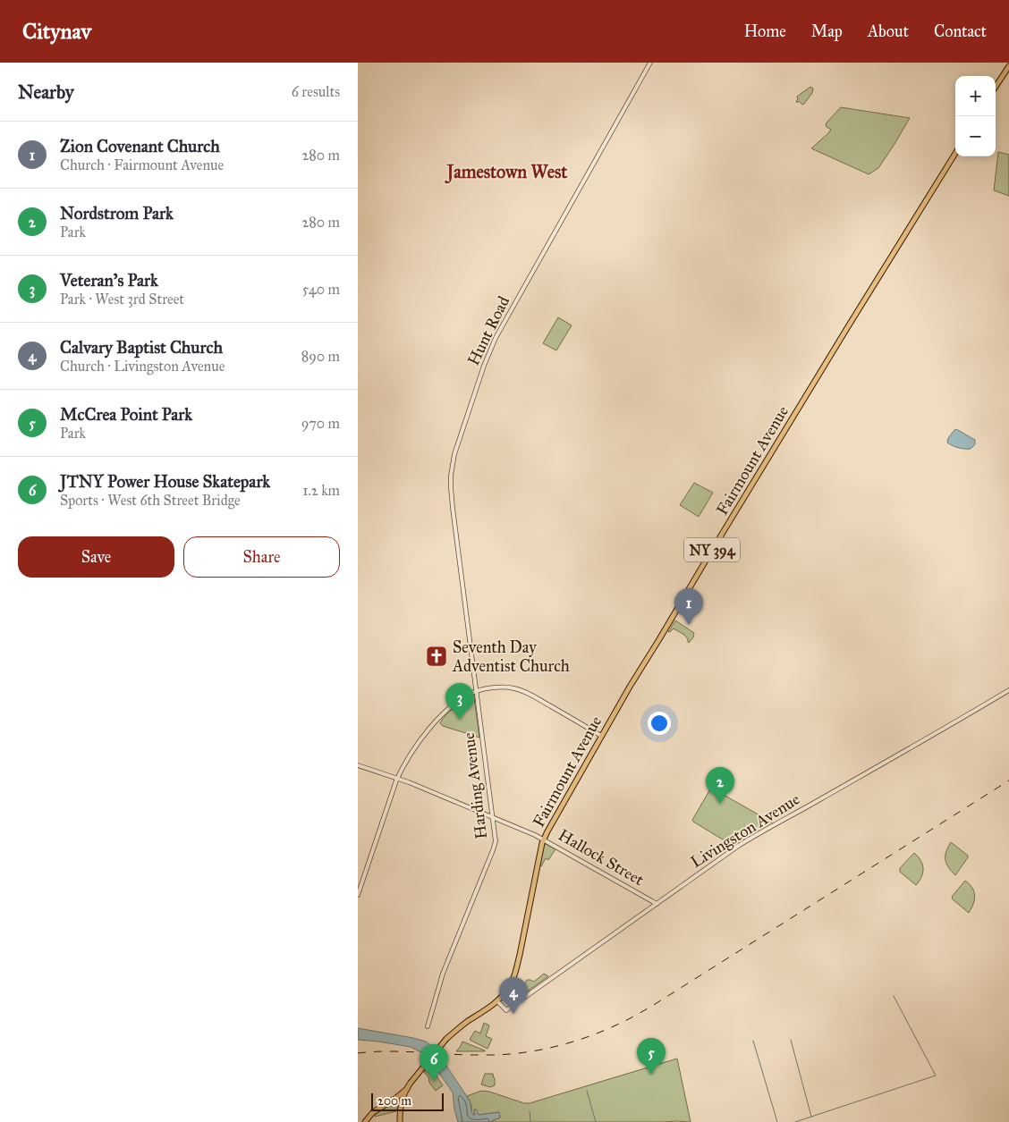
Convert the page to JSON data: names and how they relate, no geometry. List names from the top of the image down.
{
  "streets": {
    "main road": ["Fairmount Avenue", "NY 394"],
    "street": [
      "Hunt Road",
      "Harding Avenue",
      "Livingston Avenue",
      "Hallock Street"
    ]
  },
  "crossings": [
    ["Hunt Road", "Harding Avenue"],
    ["Fairmount Avenue", "NY 394"],
    ["Fairmount Avenue", "Livingston Avenue"],
    ["Fairmount Avenue", "Hallock Street"],
    ["NY 394", "Livingston Avenue"],
    ["Harding Avenue", "Hallock Street"],
    ["Livingston Avenue", "Hallock Street"]
  ],
  "districts": ["Jamestown West"],
  "places": {
    "church": ["Seventh Day Adventist Church"]
  },
  "scale_bar": "200 m",
  "page": {
    "header": "Citynav",
    "nav": [
      "Home",
      "Map",
      "About",
      "Contact"
    ],
    "heading": ["Nearby", "6 results"],
    "map_buttons": ["+", "−"],
    "list": [
      {
        "mark": "1",
        "name": "Zion Covenant Church",
        "note": "Church · Fairmount Avenue",
        "value": "280 m"
      },
      {
        "mark": "2",
        "name": "Nordstrom Park",
        "note": "Park",
        "value": "280 m"
      },
      {
        "mark": "3",
        "name": "Veteran's Park",
        "note": "Park · West 3rd Street",
        "value": "540 m"
      },
      {
        "mark": "4",
        "name": "Calvary Baptist Church",
        "note": "Church · Livingston Avenue",
        "value": "890 m"
      },
      {
        "mark": "5",
        "name": "McCrea Point Park",
        "note": "Park",
        "value": "970 m"
      },
      {
        "mark": "6",
        "name": "JTNY Power House Skatepark",
        "note": "Sports · West 6th Street Bridge",
        "value": "1.2 km"
      }
    ],
    "buttons": ["Save", "Share"],
    "pins": [
      "1",
      "3",
      "2",
      "4",
      "5",
      "6"
    ],
    "scale": "200 m"
  }
}
